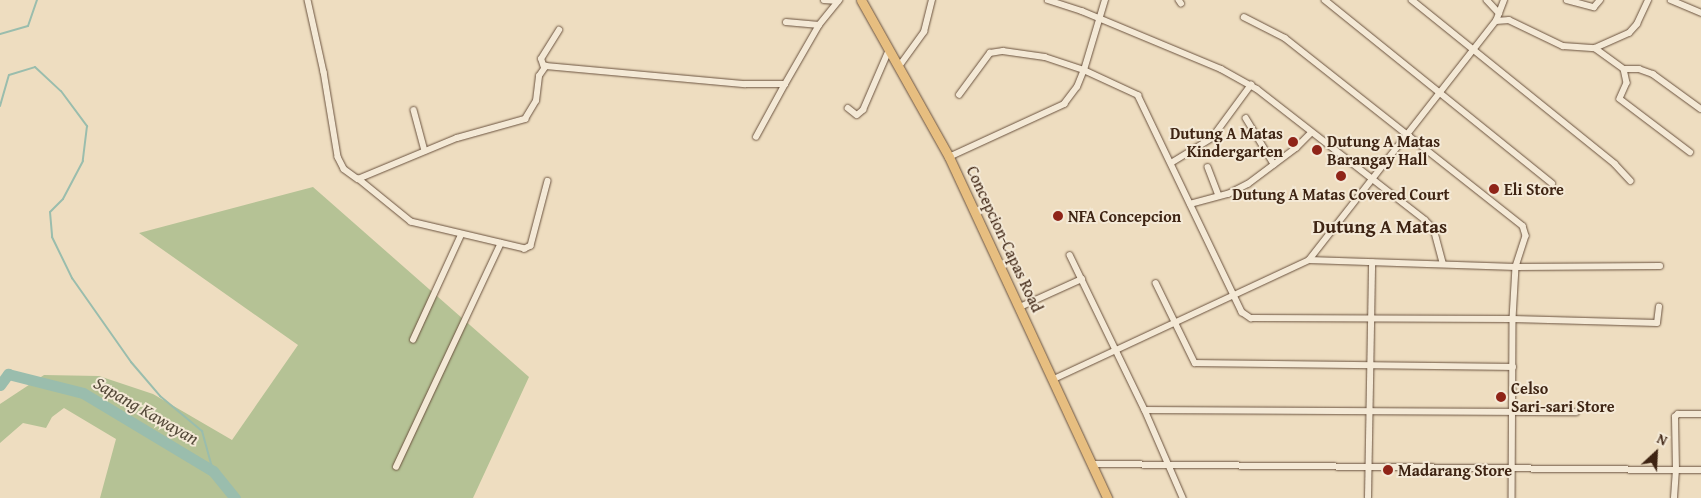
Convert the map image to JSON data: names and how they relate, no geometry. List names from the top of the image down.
{
  "streets": {
    "main road": ["Concepcion-Capas Road"]
  },
  "districts": ["Dutung A Matas"],
  "water": ["Sapang Kawayan"],
  "places": [
    "Dutung A Matas Kindergarten",
    "Dutung A Matas Barangay Hall",
    "Dutung A Matas Covered Court",
    "Eli Store",
    "NFA Concepcion",
    "Celso Sari-sari Store",
    "Madarang Store"
  ],
  "north": "top right"
}
